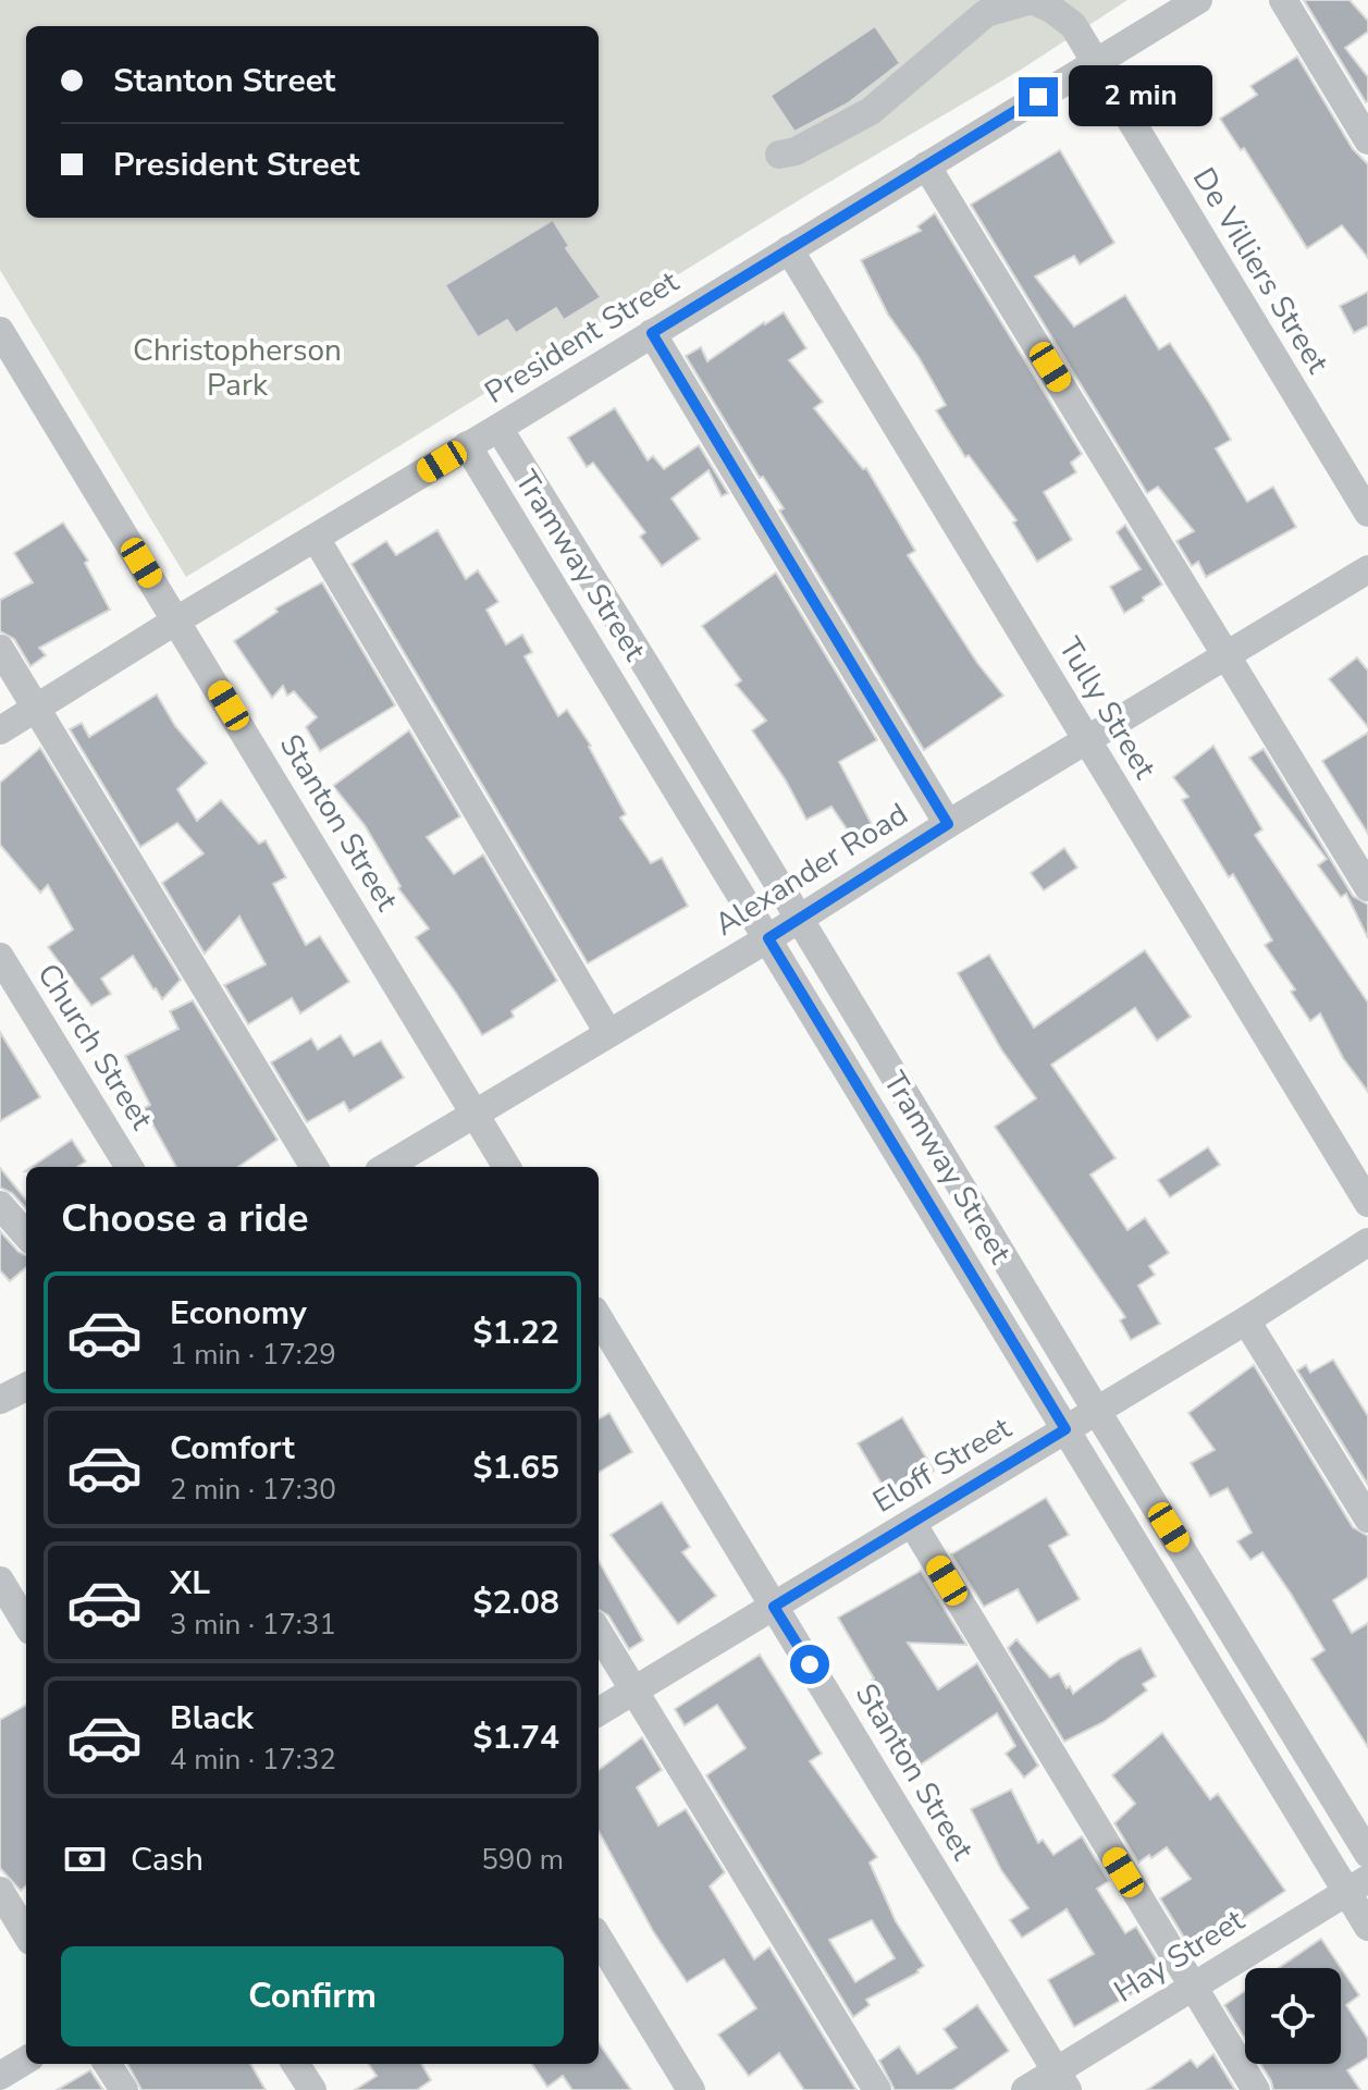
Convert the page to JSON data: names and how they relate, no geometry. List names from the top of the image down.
{
  "streets": {
    "street": [
      "De Villiers Street",
      "President Street",
      "Tramway Street",
      "Tully Street",
      "Stanton Street",
      "Alexander Road",
      "Church Street",
      "Eloff Street",
      "Hay Street"
    ]
  },
  "crossings": [
    ["De Villiers Street", "President Street"],
    ["President Street", "Tramway Street"],
    ["President Street", "Tully Street"],
    ["President Street", "Stanton Street"],
    ["Tramway Street", "Alexander Road"],
    ["Tramway Street", "Eloff Street"],
    ["Tramway Street", "Hay Street"],
    ["Tully Street", "Alexander Road"],
    ["Stanton Street", "Alexander Road"],
    ["Stanton Street", "Eloff Street"],
    ["Stanton Street", "Hay Street"]
  ],
  "parks": ["Christopherson Park"],
  "page": {
    "banner": ["Stanton Street", "President Street"],
    "bubble": "2 min",
    "heading": "Choose a ride",
    "list": [
      {
        "name": "Economy",
        "note": "1 min · 17:29",
        "value": "$1.22"
      },
      {
        "name": "Comfort",
        "note": "2 min · 17:30",
        "value": "$1.65"
      },
      {
        "name": "XL",
        "note": "3 min · 17:31",
        "value": "$2.08"
      },
      {
        "name": "Black",
        "note": "4 min · 17:32",
        "value": "$1.74"
      }
    ],
    "pay": ["Cash", "590 m"],
    "buttons": "Confirm"
  }
}
